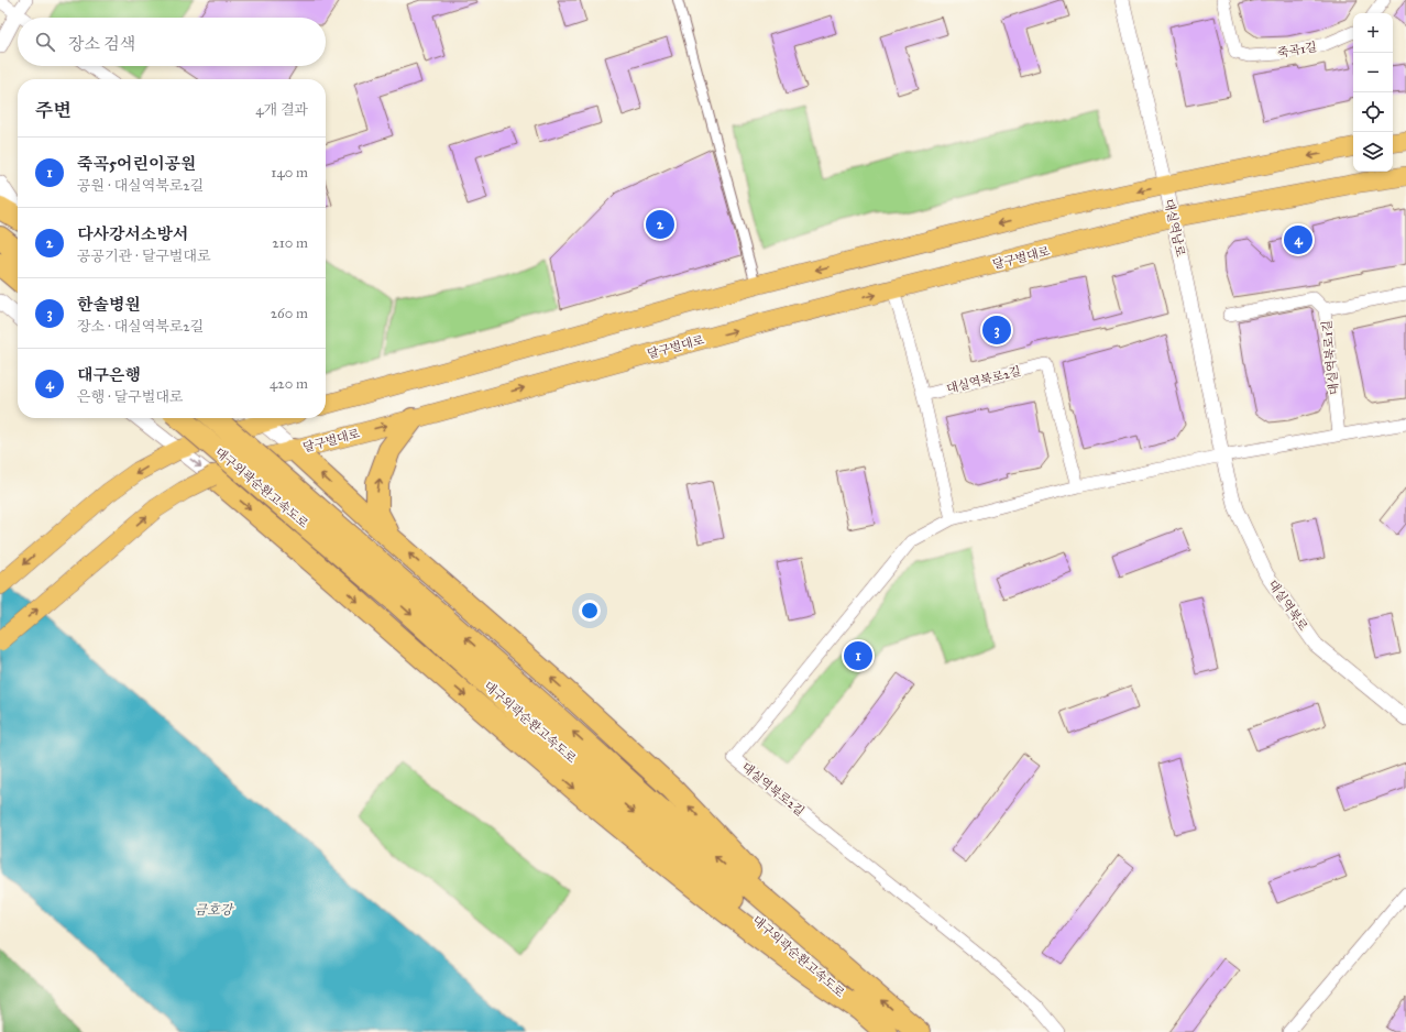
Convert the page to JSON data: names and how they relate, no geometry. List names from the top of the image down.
{
  "streets": {
    "highway": ["대구외곽순환고속도로"],
    "main road": ["달구벌대로"],
    "street": [
      "죽곡1길",
      "대실역남로",
      "대실역북로1길",
      "대실역북로2길",
      "대실역북로"
    ]
  },
  "crossings": [
    ["대실역남로", "달구벌대로"],
    ["대실역남로", "대실역북로2길"],
    ["대실역남로", "대실역북로"],
    ["대실역북로2길", "대실역북로"]
  ],
  "water": ["금호강"],
  "page": {
    "map_buttons": ["+", "−"],
    "search": "장소 검색",
    "heading": ["주변", "4개 결과"],
    "list": [
      {
        "mark": "1",
        "name": "죽곡5어린이공원",
        "note": "공원 · 대실역북로2길",
        "value": "140 m"
      },
      {
        "mark": "2",
        "name": "다사강서소방서",
        "note": "공공기관 · 달구벌대로",
        "value": "210 m"
      },
      {
        "mark": "3",
        "name": "한솔병원",
        "note": "장소 · 대실역북로2길",
        "value": "260 m"
      },
      {
        "mark": "4",
        "name": "대구은행",
        "note": "은행 · 달구벌대로",
        "value": "420 m"
      }
    ],
    "pins": [
      "2",
      "4",
      "3",
      "1"
    ]
  }
}
